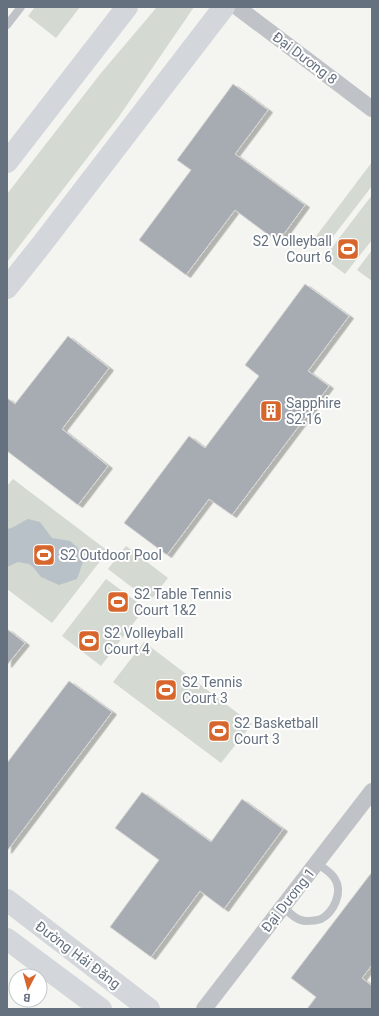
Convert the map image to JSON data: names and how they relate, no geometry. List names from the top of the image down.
{
  "streets": {
    "main road": ["Đường Hải Đăng"],
    "street": ["Đại Dương 8", "Đại Dương 1"]
  },
  "places": {
    "sports": [
      "S2 Volleyball Court 6",
      "S2 Outdoor Pool",
      "S2 Table Tennis Court 1&2",
      "S2 Volleyball Court 4",
      "S2 Tennis Court 3",
      "S2 Basketball Court 3"
    ],
    "building": ["Sapphire S2.16"]
  },
  "north": "bottom"
}
